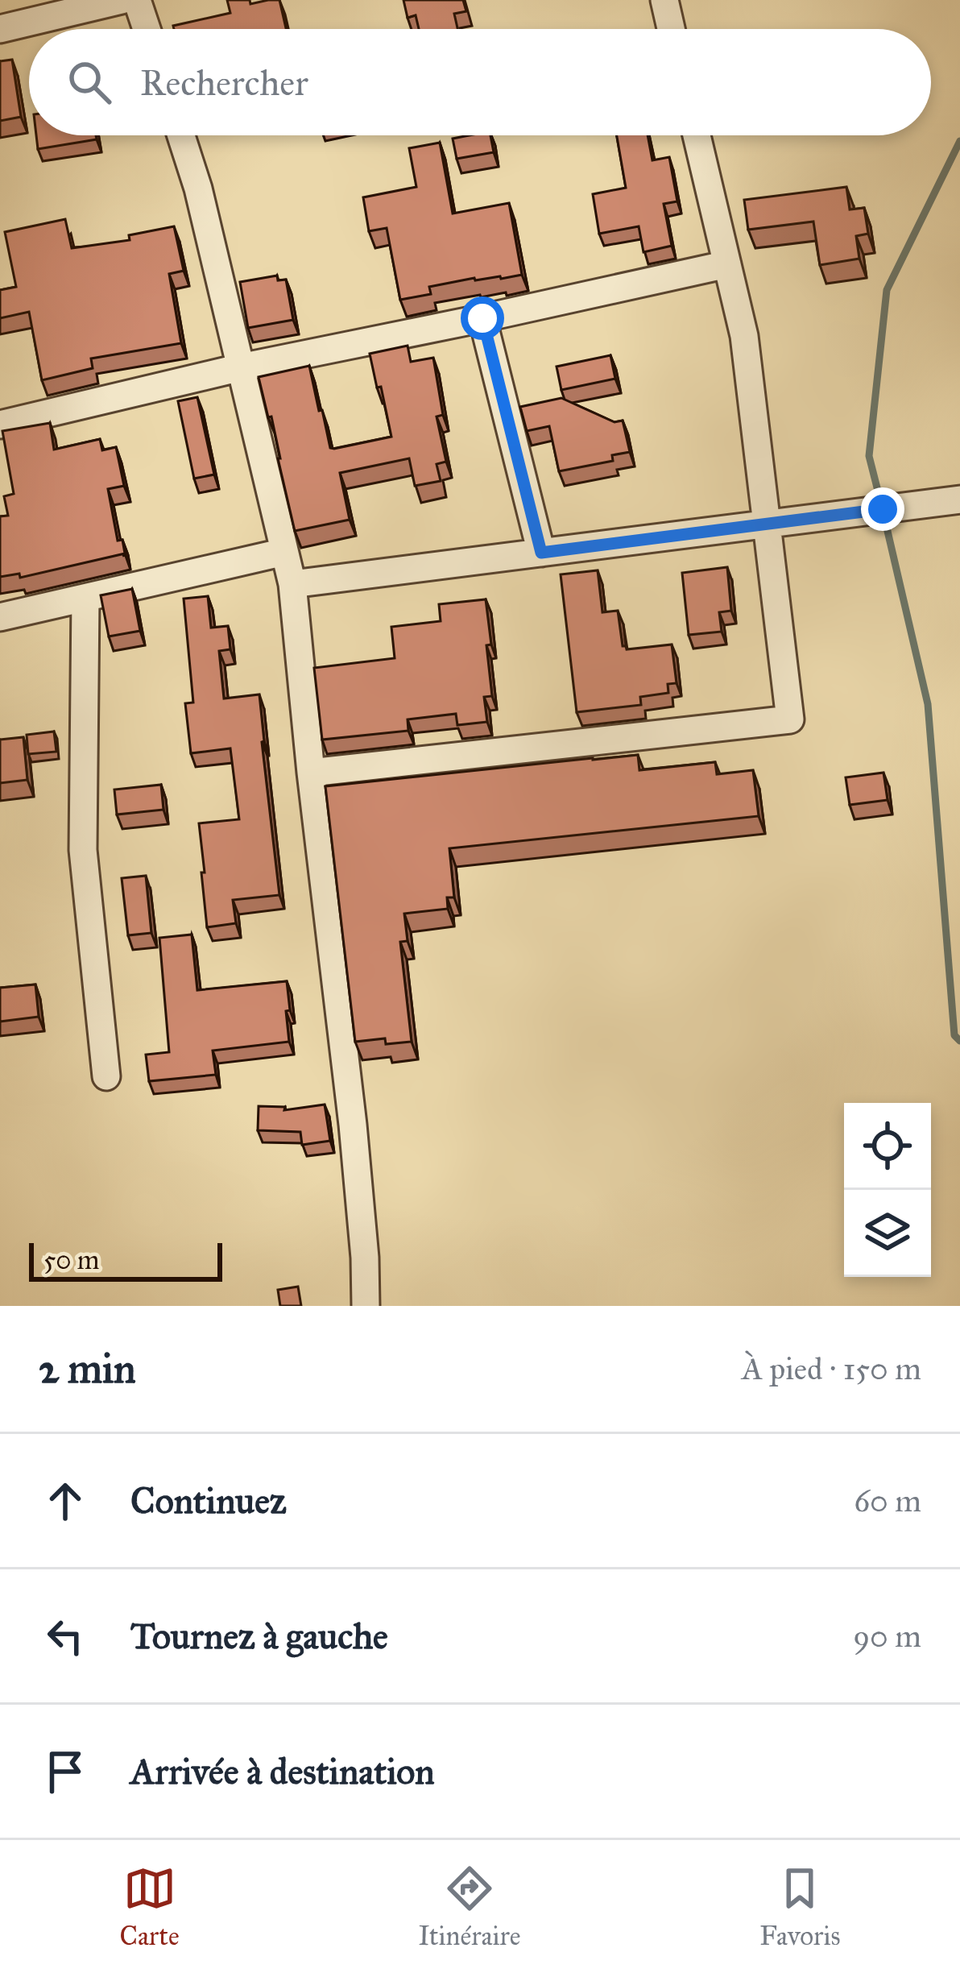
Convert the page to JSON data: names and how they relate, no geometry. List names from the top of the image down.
{
  "scale_bar": "50 m",
  "page": {
    "search": "Rechercher",
    "scale": "50 m",
    "heading": ["2 min", "À pied · 150 m"],
    "list": [
      ["Continuez", "60 m"],
      ["Tournez à gauche", "90 m"],
      "Arrivée à destination"
    ],
    "nav": ["Carte", "Itinéraire", "Favoris"]
  }
}
